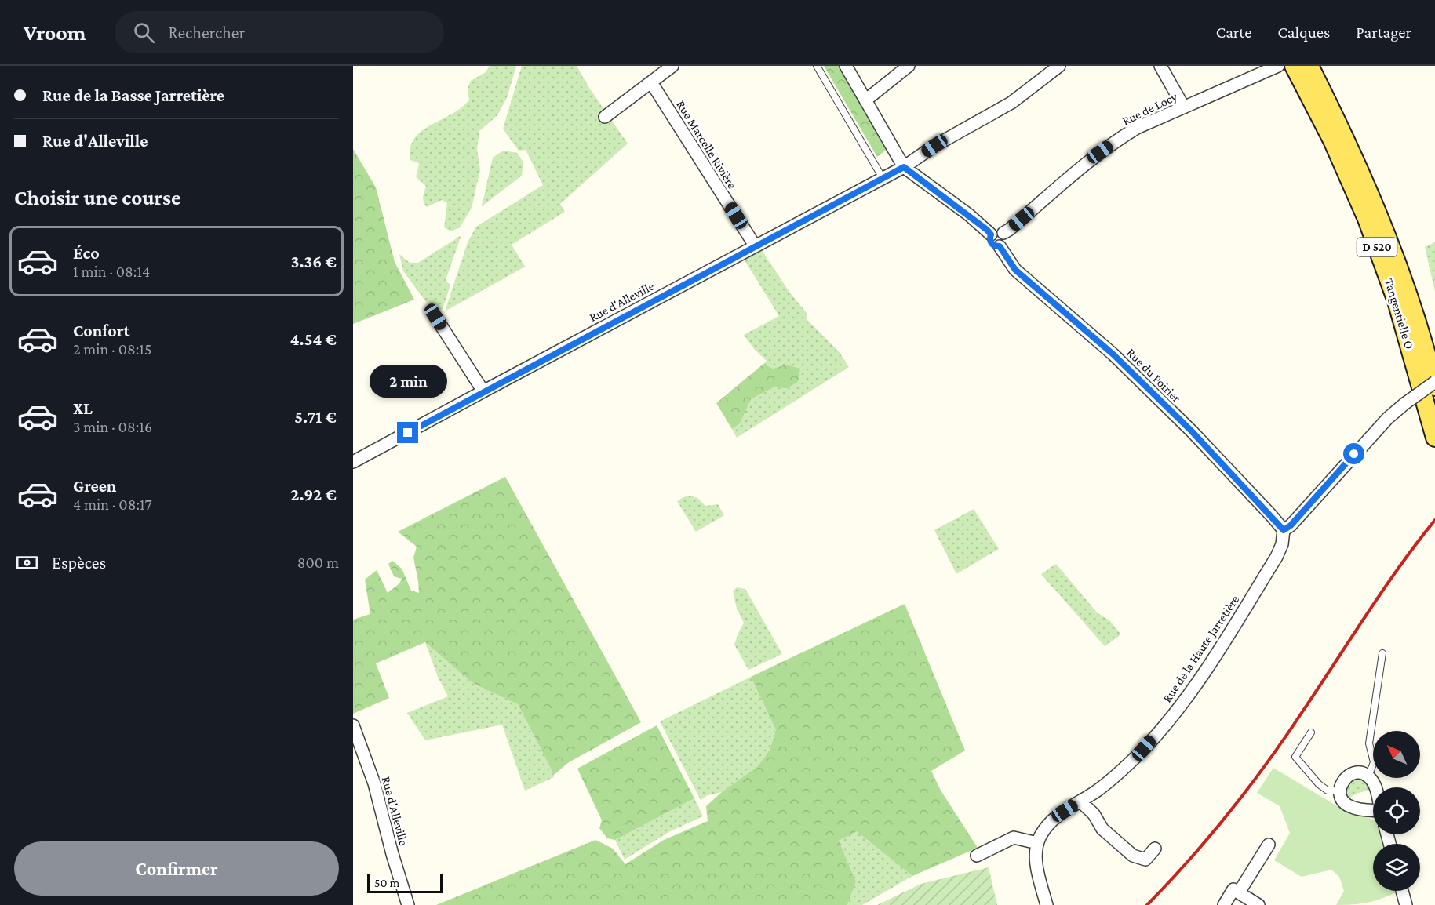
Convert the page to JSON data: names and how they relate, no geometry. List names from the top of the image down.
{
  "streets": {
    "main road": ["D 520", "Tangentielle O"],
    "street": [
      "Rue de Locy",
      "Rue Marcelle Rivière",
      "Rue d'Alleville",
      "Rue du Poirier",
      "Rue de la Haute Jarretière"
    ]
  },
  "crossings": [
    ["Rue de Locy", "Rue du Poirier"],
    ["Rue Marcelle Rivière", "Rue d'Alleville"],
    ["Rue du Poirier", "Rue de la Haute Jarretière"]
  ],
  "scale_bar": "50 m",
  "north": "top left",
  "page": {
    "header": "Vroom",
    "search": "Rechercher",
    "nav": ["Carte", "Calques", "Partager"],
    "banner": ["Rue de la Basse Jarretière", "Rue d'Alleville"],
    "heading": "Choisir une course",
    "list": [
      {
        "name": "Éco",
        "note": "1 min · 08:14",
        "value": "3.36 €"
      },
      {
        "name": "Confort",
        "note": "2 min · 08:15",
        "value": "4.54 €"
      },
      {
        "name": "XL",
        "note": "3 min · 08:16",
        "value": "5.71 €"
      },
      {
        "name": "Green",
        "note": "4 min · 08:17",
        "value": "2.92 €"
      }
    ],
    "bubble": "2 min",
    "pay": ["Espèces", "800 m"],
    "buttons": "Confirmer",
    "scale": "50 m"
  }
}
